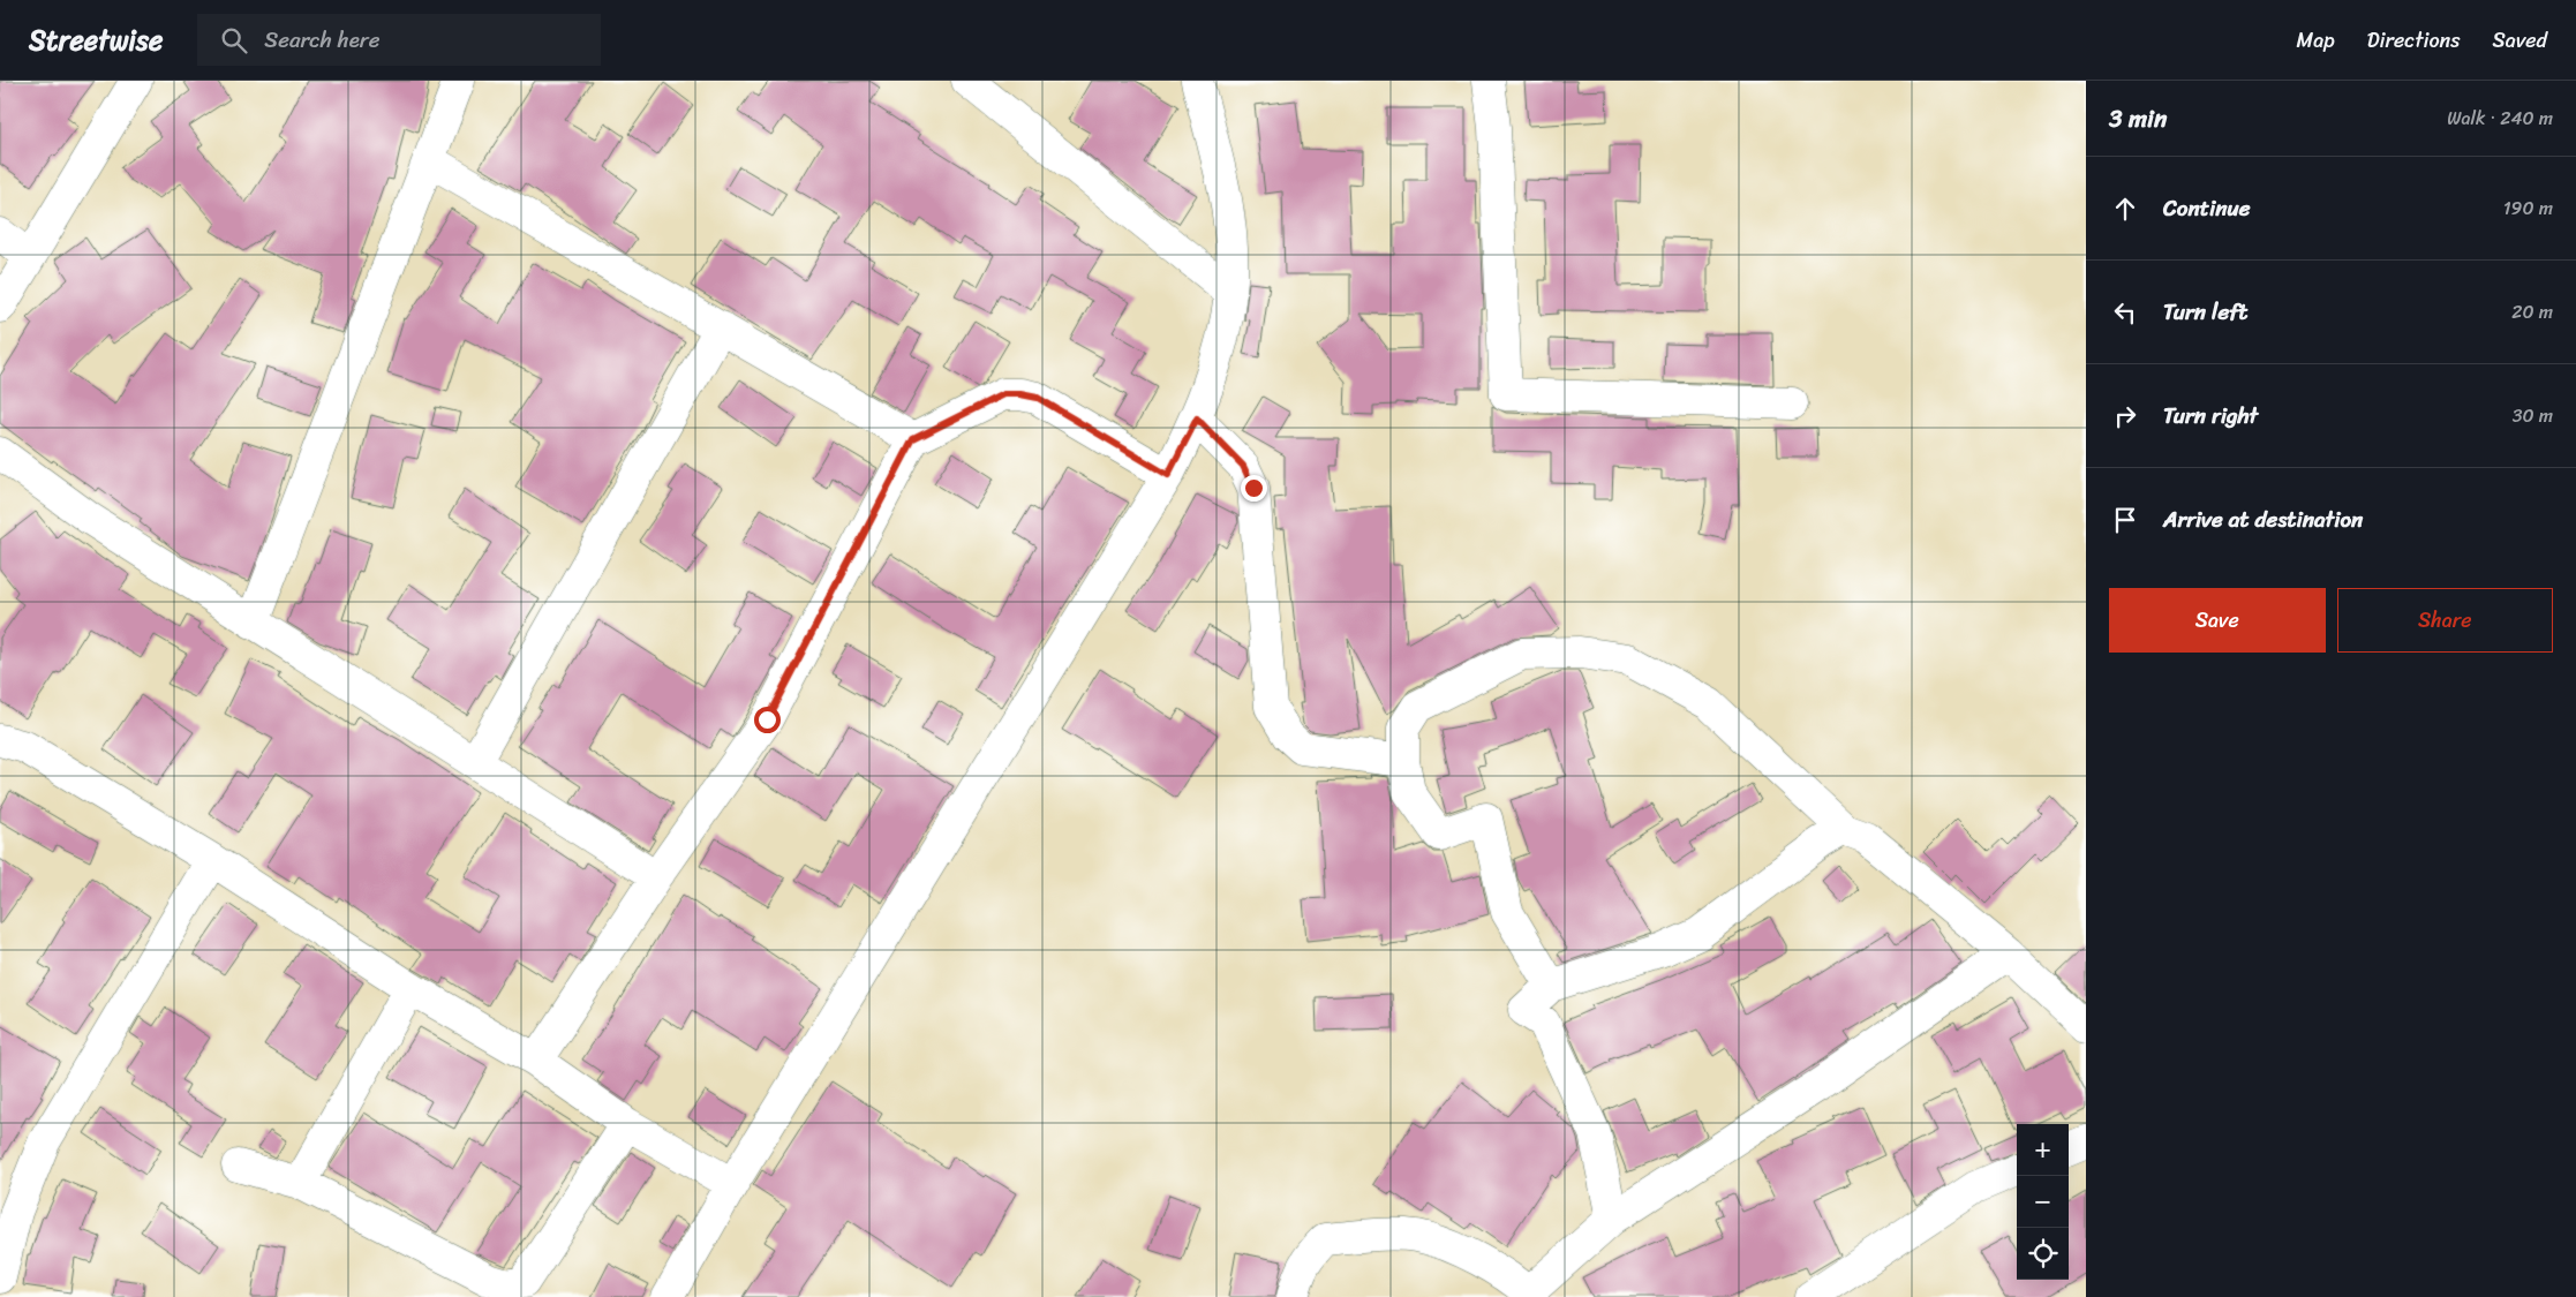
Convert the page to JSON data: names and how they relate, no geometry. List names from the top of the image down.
{
  "page": {
    "header": "Streetwise",
    "search": "Search here",
    "nav": ["Map", "Directions", "Saved"],
    "heading": ["3 min", "Walk · 240 m"],
    "list": [
      ["Continue", "190 m"],
      ["Turn left", "20 m"],
      ["Turn right", "30 m"],
      "Arrive at destination"
    ],
    "buttons": ["Save", "Share"],
    "map_buttons": ["+", "−"]
  }
}
